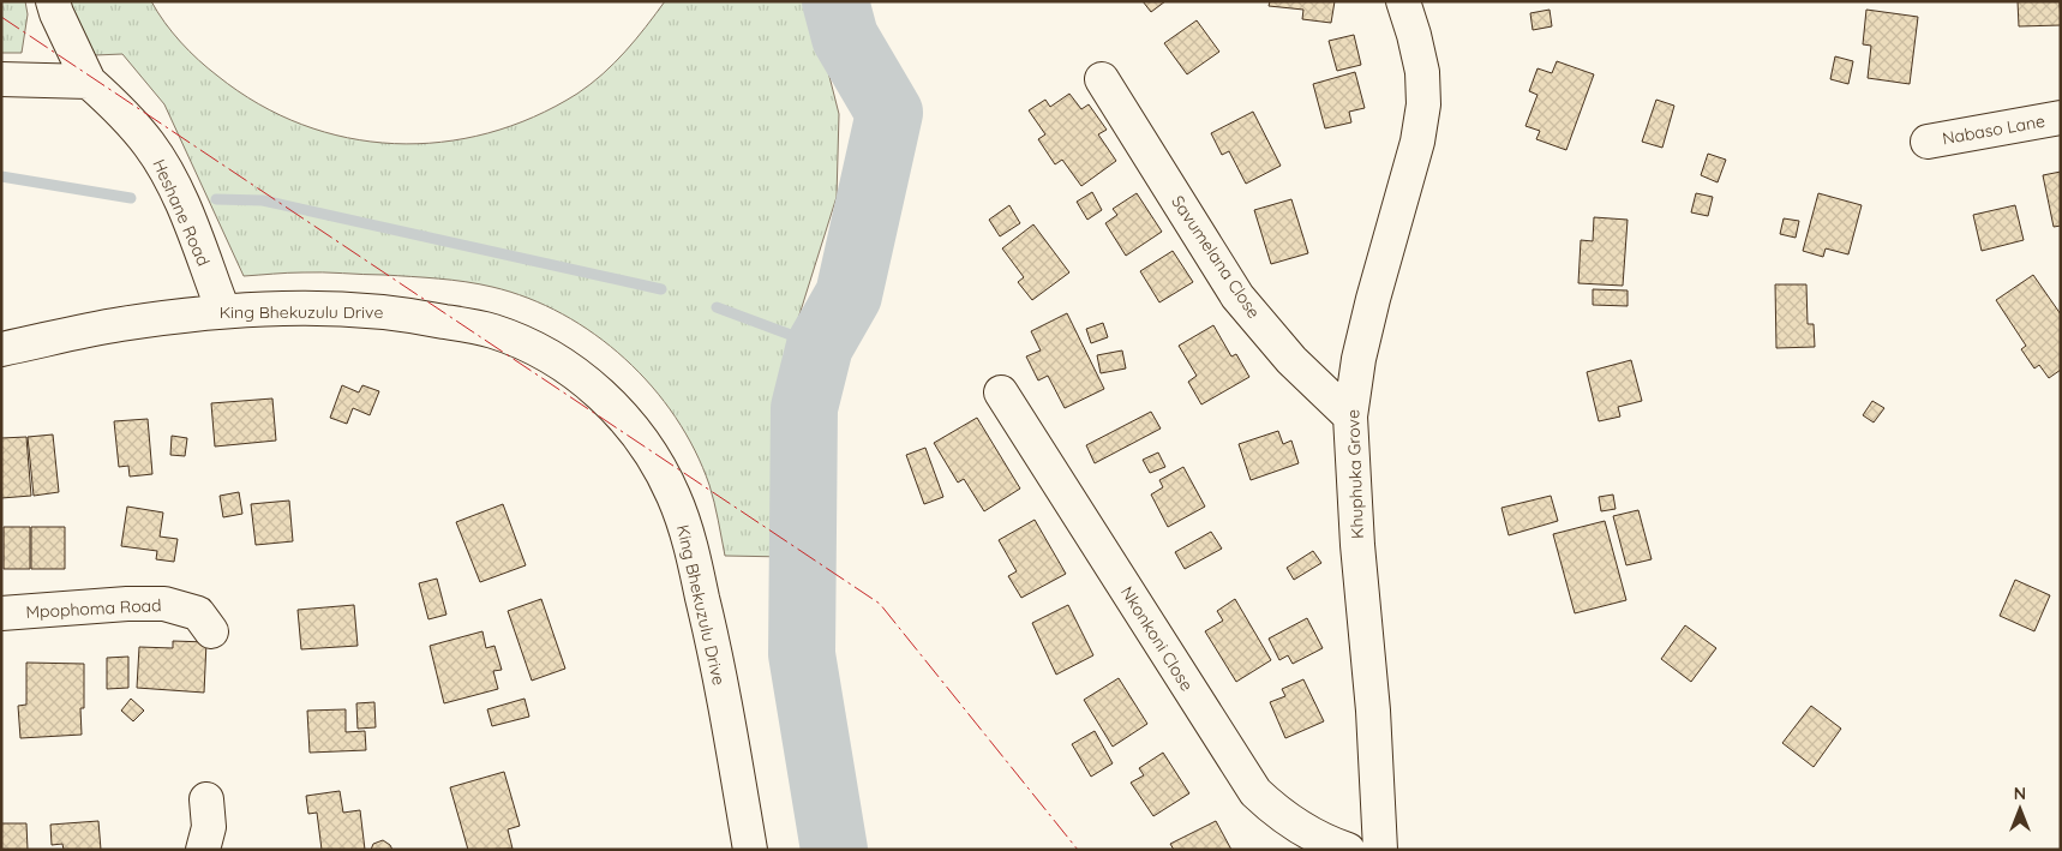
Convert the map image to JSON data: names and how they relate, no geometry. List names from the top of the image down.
{
  "streets": {
    "street": [
      "Nabaso Lane",
      "Heshane Road",
      "Savumelana Close",
      "King Bhekuzulu Drive",
      "Khuphuka Grove",
      "Mpophoma Road",
      "Nkonkoni Close"
    ]
  },
  "crossings": [
    ["Heshane Road", "King Bhekuzulu Drive"],
    ["Savumelana Close", "Khuphuka Grove"]
  ],
  "north": "top"
}
